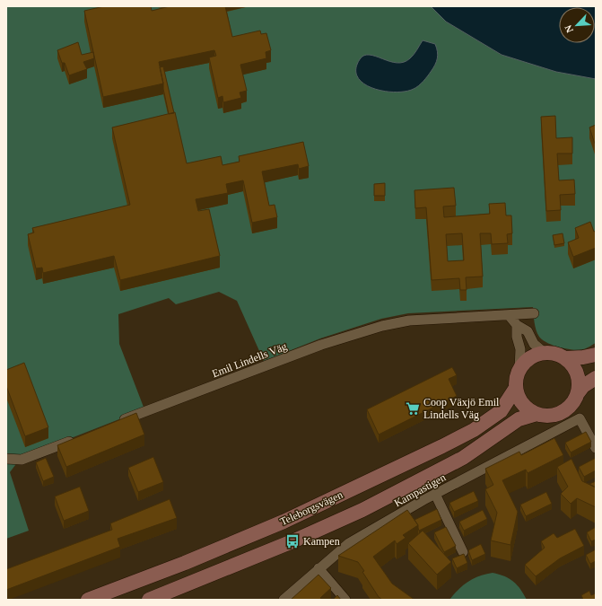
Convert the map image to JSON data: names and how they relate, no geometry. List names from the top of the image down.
{
  "streets": {
    "main road": ["Teleborgsvägen"],
    "street": ["Emil Lindells Väg", "Kampastigen"]
  },
  "places": {
    "supermarket": ["Coop Växjö Emil Lindells Väg"],
    "bus stop": ["Kampen"]
  },
  "north": "bottom left"
}
